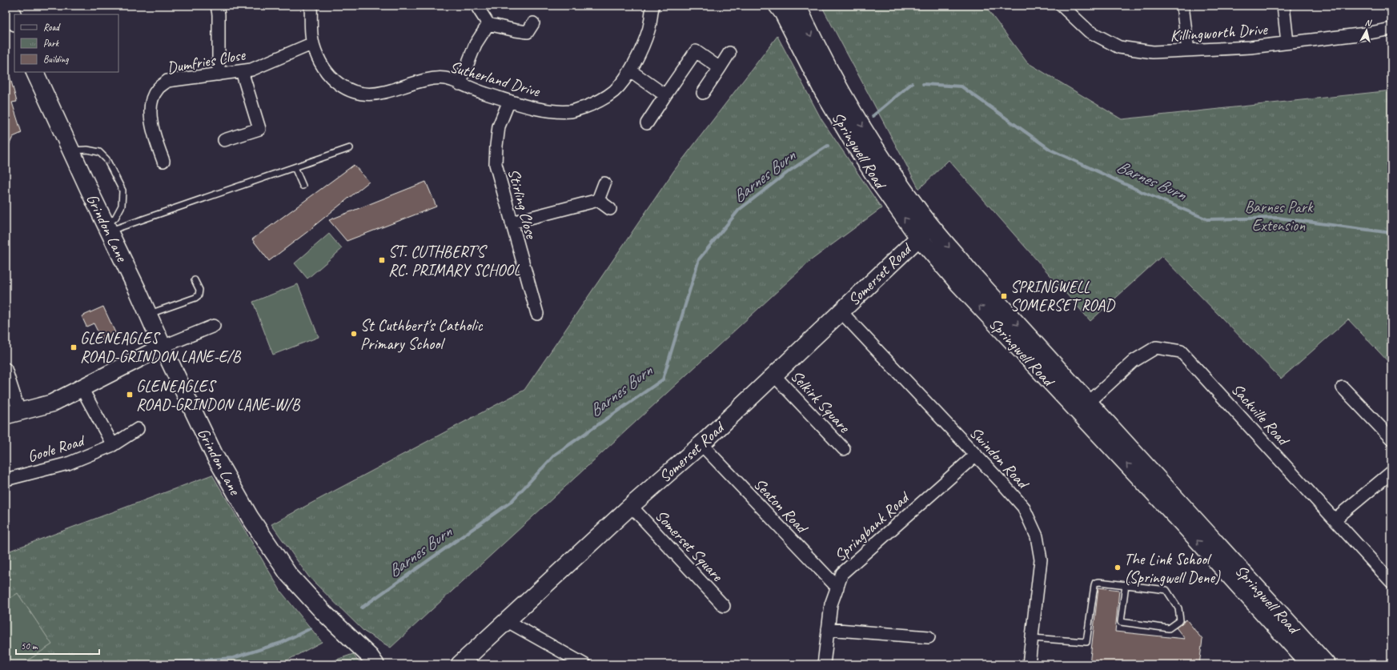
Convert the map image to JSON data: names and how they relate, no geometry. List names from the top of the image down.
{
  "streets": {
    "main road": ["Springwell Road", "Grindon Lane", "Somerset Road"],
    "street": [
      "Killingworth Drive",
      "Dumfries Close",
      "Sutherland Drive",
      "Stirling Close",
      "Selkirk Square",
      "Sackville Road",
      "Goole Road",
      "Swindon Road",
      "Seaton Road",
      "Springbank Road",
      "Somerset Square"
    ]
  },
  "crossings": [
    ["Dumfries Close", "Sutherland Drive"],
    ["Sutherland Drive", "Stirling Close"],
    ["Springwell Road", "Somerset Road"],
    ["Springwell Road", "Sackville Road"],
    ["Somerset Road", "Selkirk Square"],
    ["Somerset Road", "Swindon Road"],
    ["Somerset Road", "Seaton Road"],
    ["Somerset Road", "Somerset Square"],
    ["Swindon Road", "Springbank Road"],
    ["Seaton Road", "Springbank Road"]
  ],
  "water": ["Barnes Burn"],
  "parks": ["Barnes Park Extension"],
  "places": {
    "transit": [
      "ST. CUTHBERT'S RC. PRIMARY SCHOOL",
      "SPRINGWELL SOMERSET ROAD",
      "GLENEAGLES ROAD-GRINDON LANE-E/B",
      "GLENEAGLES ROAD-GRINDON LANE-W/B"
    ],
    "other": ["St Cuthbert's Catholic Primary School", "The Link School (Springwell Dene)"]
  },
  "legend": ["Road", "Park", "Building"],
  "scale_bar": "50 m",
  "north": "top"
}
